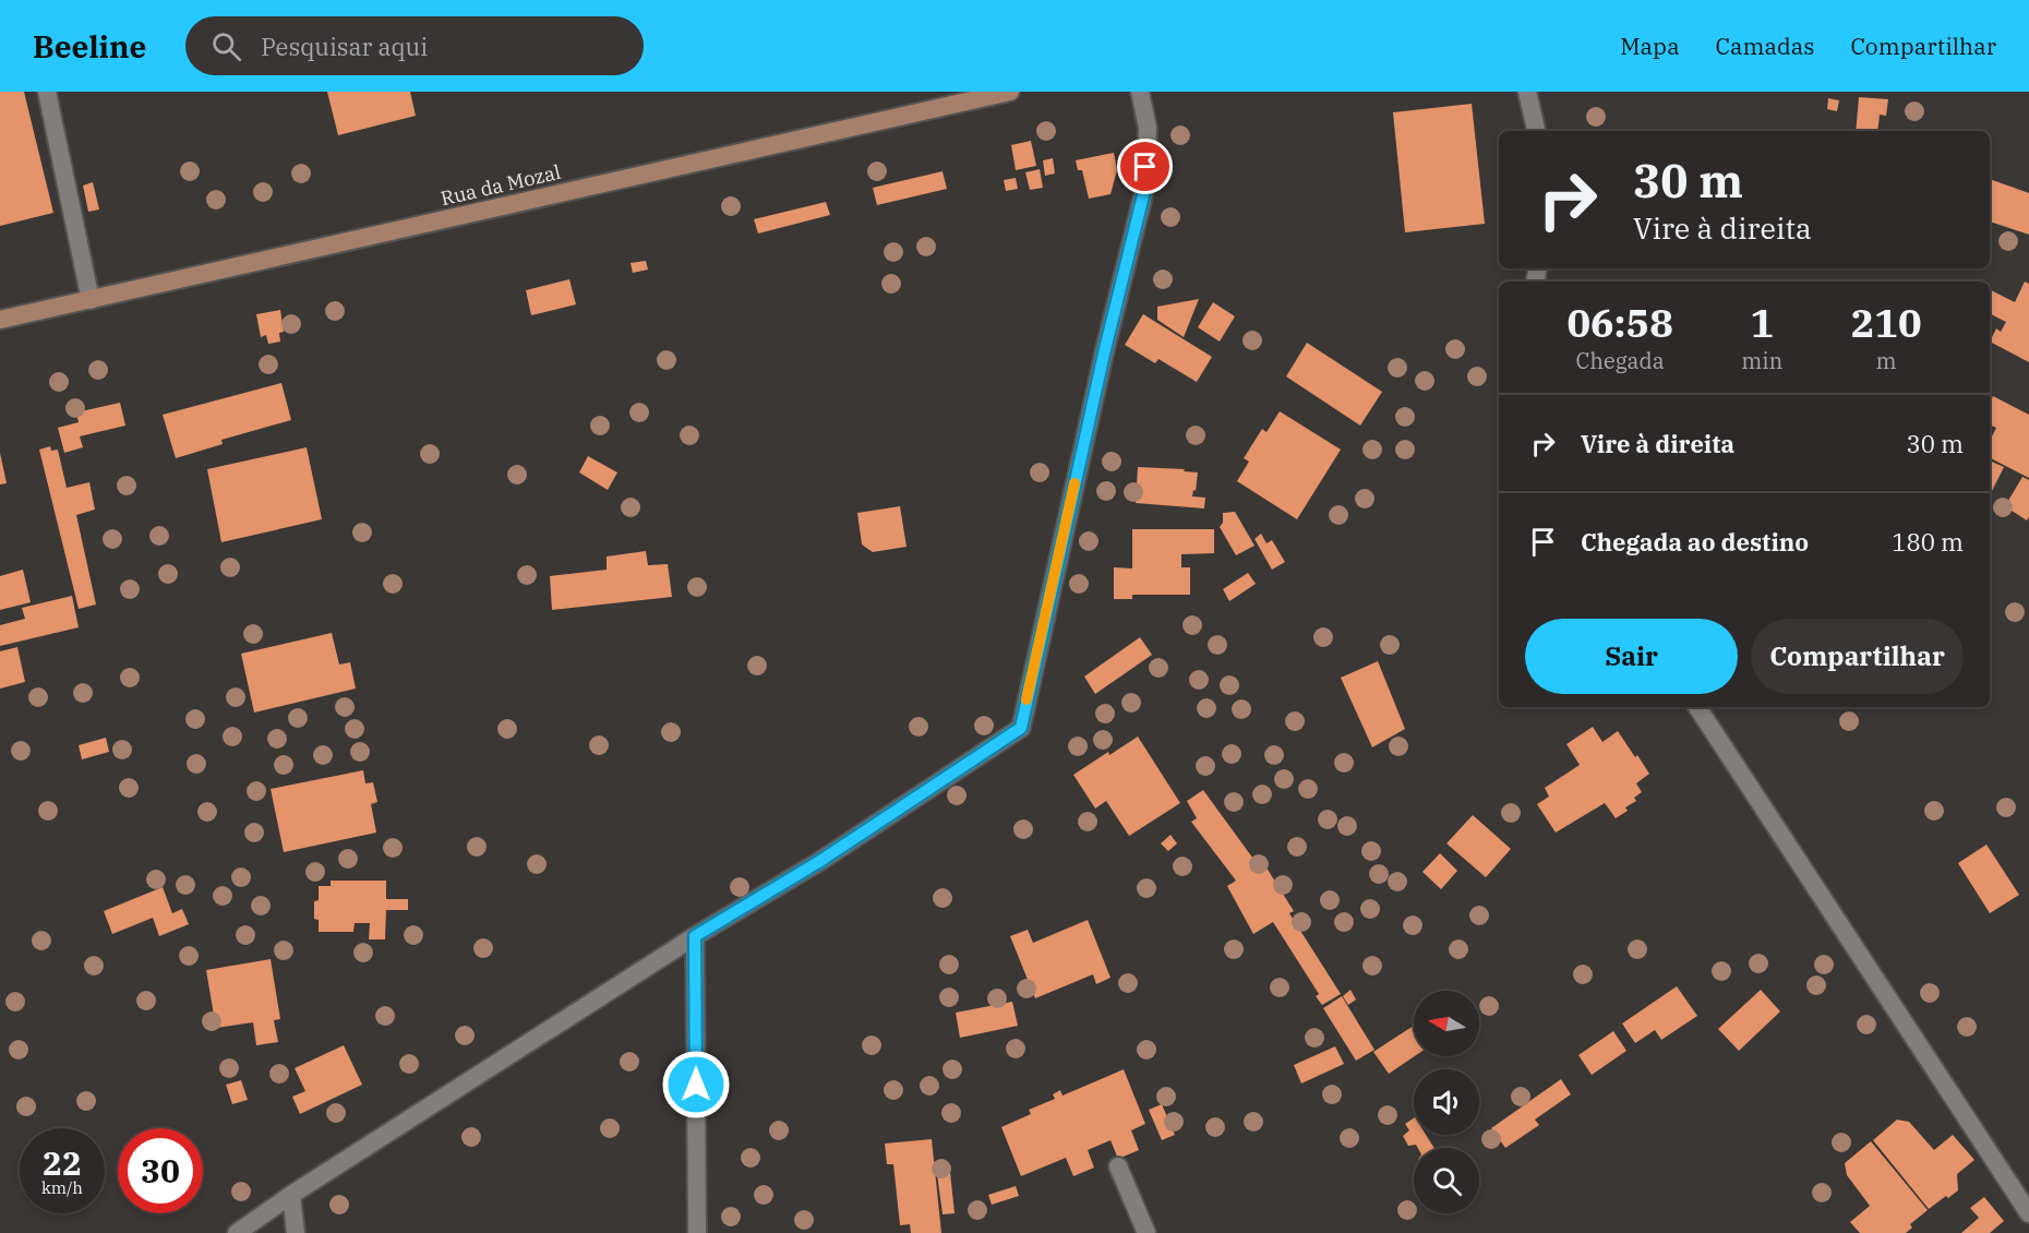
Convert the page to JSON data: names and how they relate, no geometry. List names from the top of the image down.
{
  "streets": {
    "main road": ["Rua da Mozal"]
  },
  "north": "left",
  "page": {
    "header": "Beeline",
    "search": "Pesquisar aqui",
    "nav": ["Mapa", "Camadas", "Compartilhar"],
    "turn": ["30 m", "Vire à direita"],
    "eta": [
      "06:58",
      "Chegada",
      "1",
      "min",
      "210",
      "m"
    ],
    "list": [
      {
        "name": "Vire à direita",
        "value": "30 m"
      },
      {
        "name": "Chegada ao destino",
        "value": "180 m"
      }
    ],
    "buttons": ["Sair", "Compartilhar"],
    "speed": "22 km/h",
    "limit": "30"
  }
}
